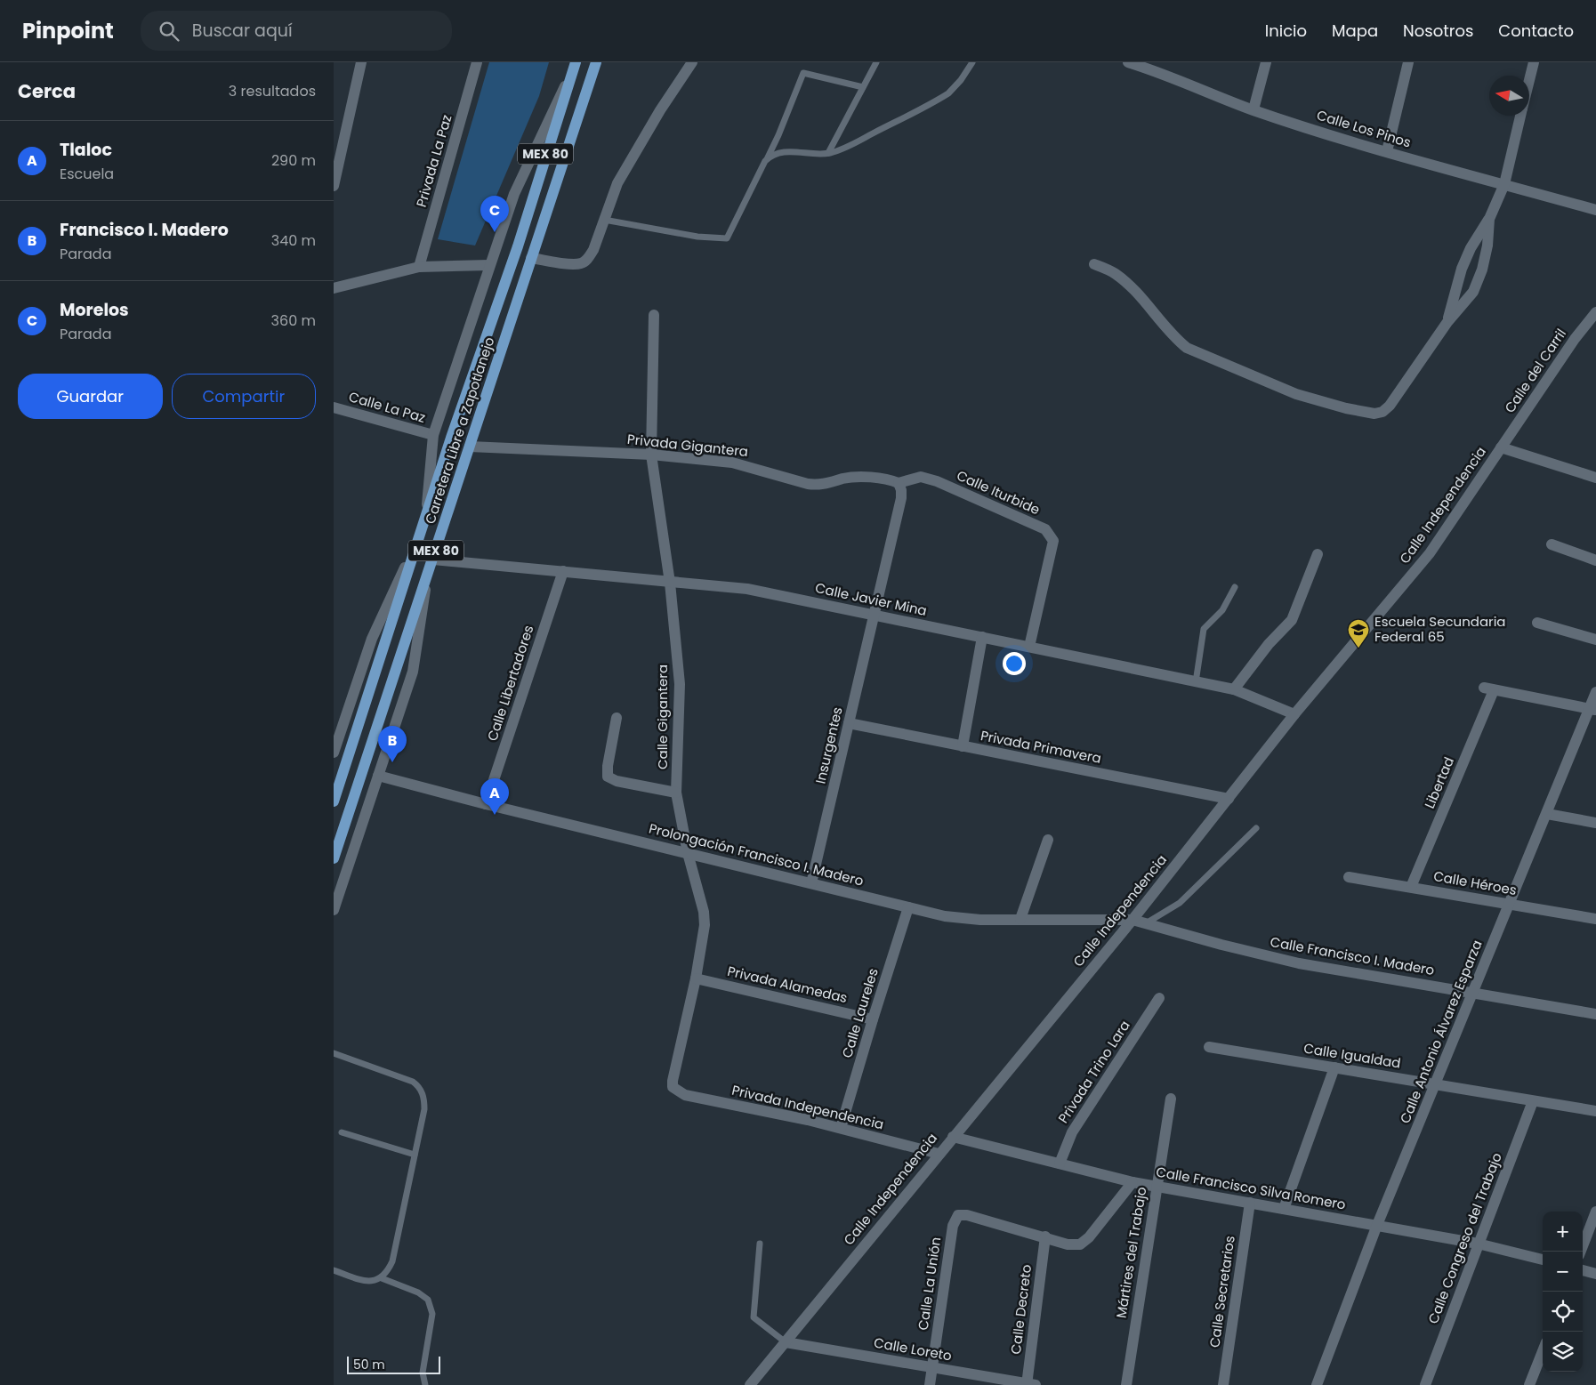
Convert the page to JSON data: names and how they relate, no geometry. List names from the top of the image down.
{
  "streets": {
    "main road": ["MEX 80", "Carretera Libre a Zapotlanejo"],
    "street": [
      "Calle Los Pinos",
      "Privada La Paz",
      "Calle del Carril",
      "Calle La Paz",
      "Privada Gigantera",
      "Calle Iturbide",
      "Calle Independencia",
      "Calle Javier Mina",
      "Calle Libertadores",
      "Calle Gigantera",
      "Insurgentes",
      "Privada Primavera",
      "Libertad",
      "Prolongación Francisco I. Madero",
      "Calle Héroes",
      "Calle Francisco I. Madero",
      "Privada Alamedas",
      "Calle Laureles",
      "Calle Antonio Álvarez Esparza",
      "Calle Igualdad",
      "Privada Trino Lara",
      "Privada Independencia",
      "Calle Francisco Silva Romero",
      "Calle Congreso del Trabajo",
      "Mártires del Trabajo",
      "Calle La Unión",
      "Calle Secretarios",
      "Calle Decreto",
      "Calle Loreto"
    ]
  },
  "crossings": [
    ["Calle del Carril", "Calle Independencia"],
    ["Carretera Libre a Zapotlanejo", "Privada Gigantera"],
    ["Carretera Libre a Zapotlanejo", "Calle Javier Mina"],
    ["Privada Gigantera", "Calle Iturbide"],
    ["Privada Gigantera", "Calle Gigantera"],
    ["Privada Gigantera", "Insurgentes"],
    ["Calle Iturbide", "Calle Javier Mina"],
    ["Calle Iturbide", "Insurgentes"],
    ["Calle Independencia", "Calle Javier Mina"],
    ["Calle Independencia", "Privada Primavera"],
    ["Calle Independencia", "Prolongación Francisco I. Madero"],
    ["Calle Independencia", "Calle Francisco I. Madero"],
    ["Calle Independencia", "Privada Independencia"],
    ["Calle Independencia", "Calle Francisco Silva Romero"],
    ["Calle Independencia", "Calle Loreto"],
    ["Calle Javier Mina", "Calle Libertadores"],
    ["Calle Javier Mina", "Calle Gigantera"],
    ["Calle Javier Mina", "Insurgentes"],
    ["Calle Libertadores", "Prolongación Francisco I. Madero"],
    ["Calle Gigantera", "Prolongación Francisco I. Madero"],
    ["Calle Gigantera", "Privada Alamedas"],
    ["Calle Gigantera", "Privada Independencia"],
    ["Insurgentes", "Privada Primavera"],
    ["Insurgentes", "Prolongación Francisco I. Madero"],
    ["Libertad", "Calle Héroes"],
    ["Libertad", "Calle Antonio Álvarez Esparza"],
    ["Prolongación Francisco I. Madero", "Calle Francisco I. Madero"],
    ["Prolongación Francisco I. Madero", "Calle Laureles"],
    ["Calle Héroes", "Calle Antonio Álvarez Esparza"],
    ["Calle Francisco I. Madero", "Calle Antonio Álvarez Esparza"],
    ["Privada Alamedas", "Calle Laureles"],
    ["Calle Laureles", "Privada Independencia"],
    ["Calle Antonio Álvarez Esparza", "Calle Igualdad"],
    ["Calle Antonio Álvarez Esparza", "Calle Francisco Silva Romero"],
    ["Calle Igualdad", "Calle Congreso del Trabajo"],
    ["Privada Trino Lara", "Calle Francisco Silva Romero"],
    ["Calle Francisco Silva Romero", "Calle Congreso del Trabajo"],
    ["Calle Francisco Silva Romero", "Mártires del Trabajo"],
    ["Calle Francisco Silva Romero", "Calle Secretarios"],
    ["Calle La Unión", "Calle Decreto"],
    ["Calle La Unión", "Calle Loreto"],
    ["Calle Decreto", "Calle Loreto"]
  ],
  "places": {
    "school or university": ["Escuela Secundaria Federal 65"]
  },
  "scale_bar": "50 m",
  "north": "left",
  "page": {
    "header": "Pinpoint",
    "search": "Buscar aquí",
    "nav": [
      "Inicio",
      "Mapa",
      "Nosotros",
      "Contacto"
    ],
    "heading": ["Cerca", "3 resultados"],
    "list": [
      {
        "mark": "A",
        "name": "Tlaloc",
        "note": "Escuela",
        "value": "290 m"
      },
      {
        "mark": "B",
        "name": "Francisco I. Madero",
        "note": "Parada",
        "value": "340 m"
      },
      {
        "mark": "C",
        "name": "Morelos",
        "note": "Parada",
        "value": "360 m"
      }
    ],
    "pins": ["C", "B", "A"],
    "buttons": ["Guardar", "Compartir"],
    "map_buttons": ["+", "−"],
    "scale": "50 m"
  }
}
